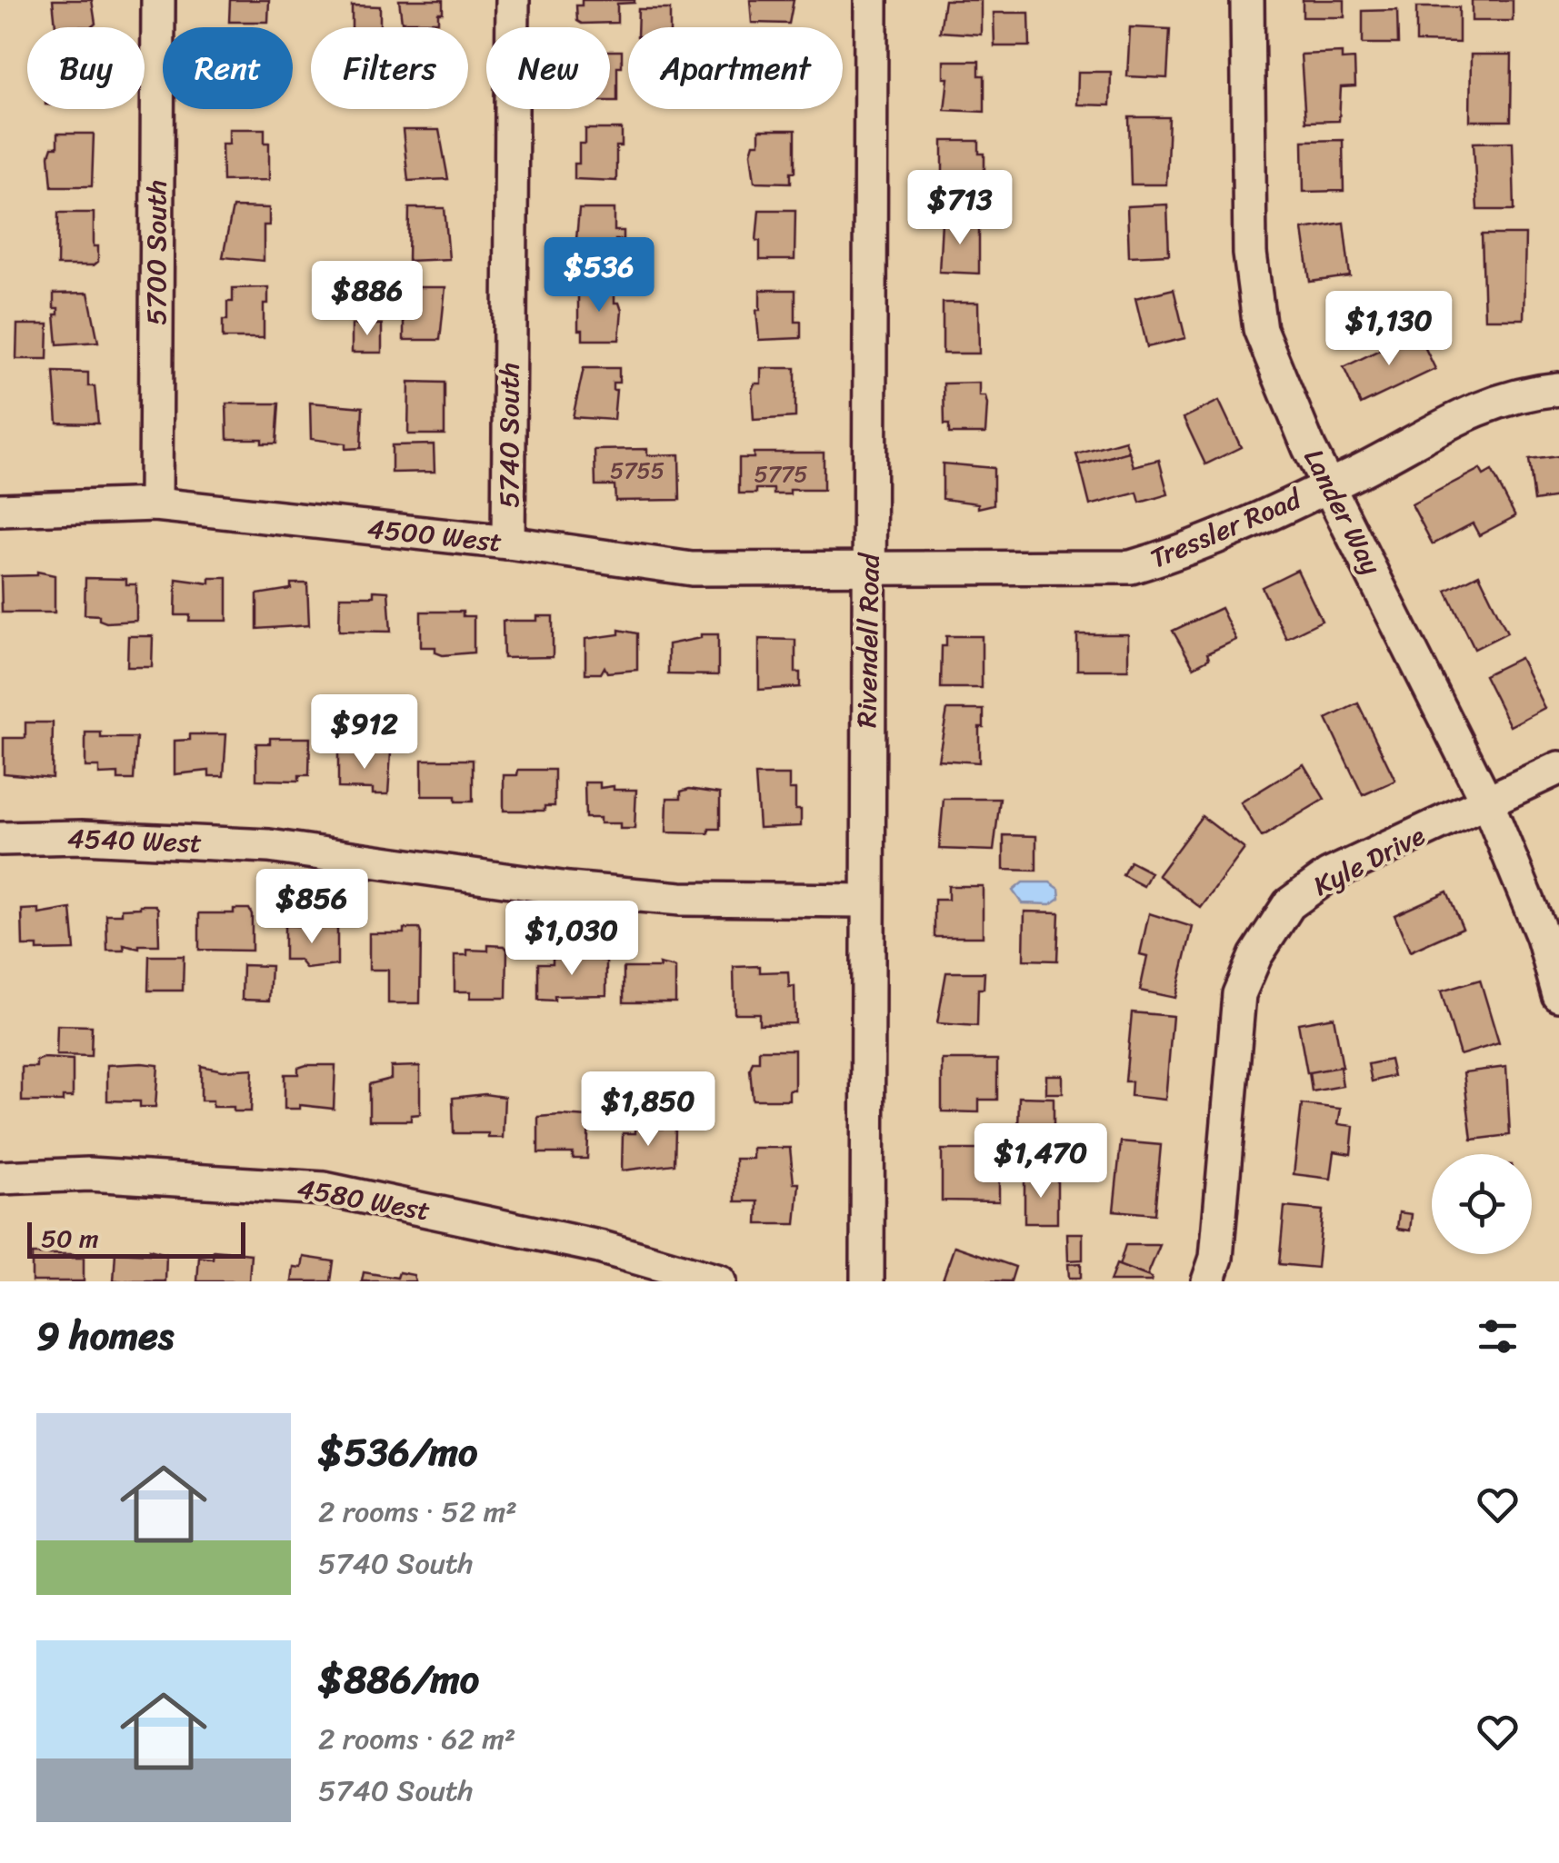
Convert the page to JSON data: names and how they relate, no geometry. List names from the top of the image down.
{
  "streets": {
    "street": [
      "5700 South",
      "5740 South",
      "Lander Way",
      "Tressler Road",
      "4500 West",
      "Rivendell Road",
      "4540 West",
      "Kyle Drive",
      "4580 West"
    ]
  },
  "crossings": [
    ["5700 South", "4500 West"],
    ["5740 South", "4500 West"],
    ["Lander Way", "Tressler Road"],
    ["Lander Way", "Kyle Drive"],
    ["Tressler Road", "4500 West"],
    ["Tressler Road", "Rivendell Road"],
    ["4500 West", "Rivendell Road"],
    ["Rivendell Road", "4540 West"]
  ],
  "house_numbers": ["5755", "5775"],
  "scale_bar": "50 m",
  "page": {
    "chip": [
      "Buy",
      "Rent",
      "Filters",
      "New",
      "Apartment"
    ],
    "price": [
      "$713",
      "$536",
      "$886",
      "$1,130",
      "$912",
      "$856",
      "$1,030",
      "$1,850",
      "$1,470"
    ],
    "scale": "50 m",
    "heading": "9 homes",
    "list": [
      {
        "name": "$536/mo",
        "note": "2 rooms · 52 m² · 5740 South"
      },
      {
        "name": "$886/mo",
        "note": "2 rooms · 62 m² · 5740 South"
      }
    ]
  }
}
